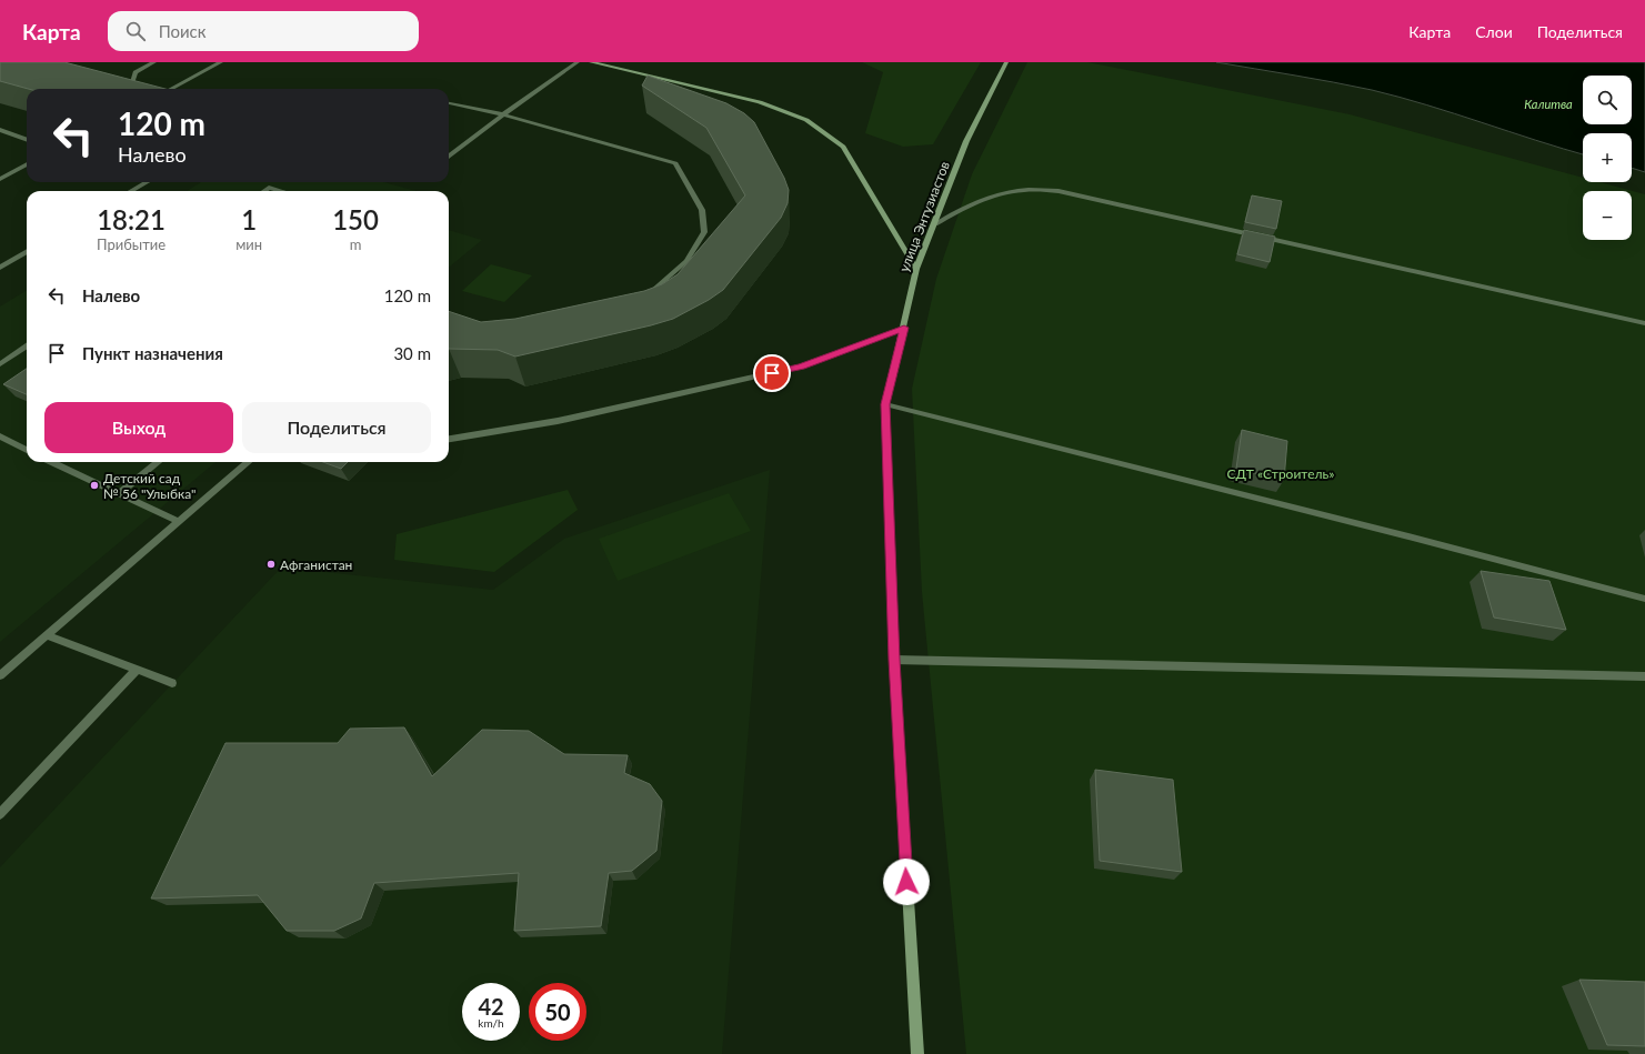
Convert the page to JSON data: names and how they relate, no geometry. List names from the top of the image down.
{
  "streets": {
    "main road": ["улица Энтузиастов"]
  },
  "water": ["Калитва"],
  "parks": ["СДТ «Строитель»"],
  "places": ["Детский сад № 56 \"Улыбка\"", "Афганистан"],
  "page": {
    "header": "Карта",
    "search": "Поиск",
    "nav": ["Карта", "Слои", "Поделиться"],
    "map_buttons": ["+", "−"],
    "turn": ["120 m", "Налево"],
    "eta": [
      "18:21",
      "Прибытие",
      "1",
      "мин",
      "150",
      "m"
    ],
    "list": [
      {
        "name": "Налево",
        "value": "120 m"
      },
      {
        "name": "Пункт назначения",
        "value": "30 m"
      }
    ],
    "buttons": ["Выход", "Поделиться"],
    "speed": "42 km/h",
    "limit": "50"
  }
}
